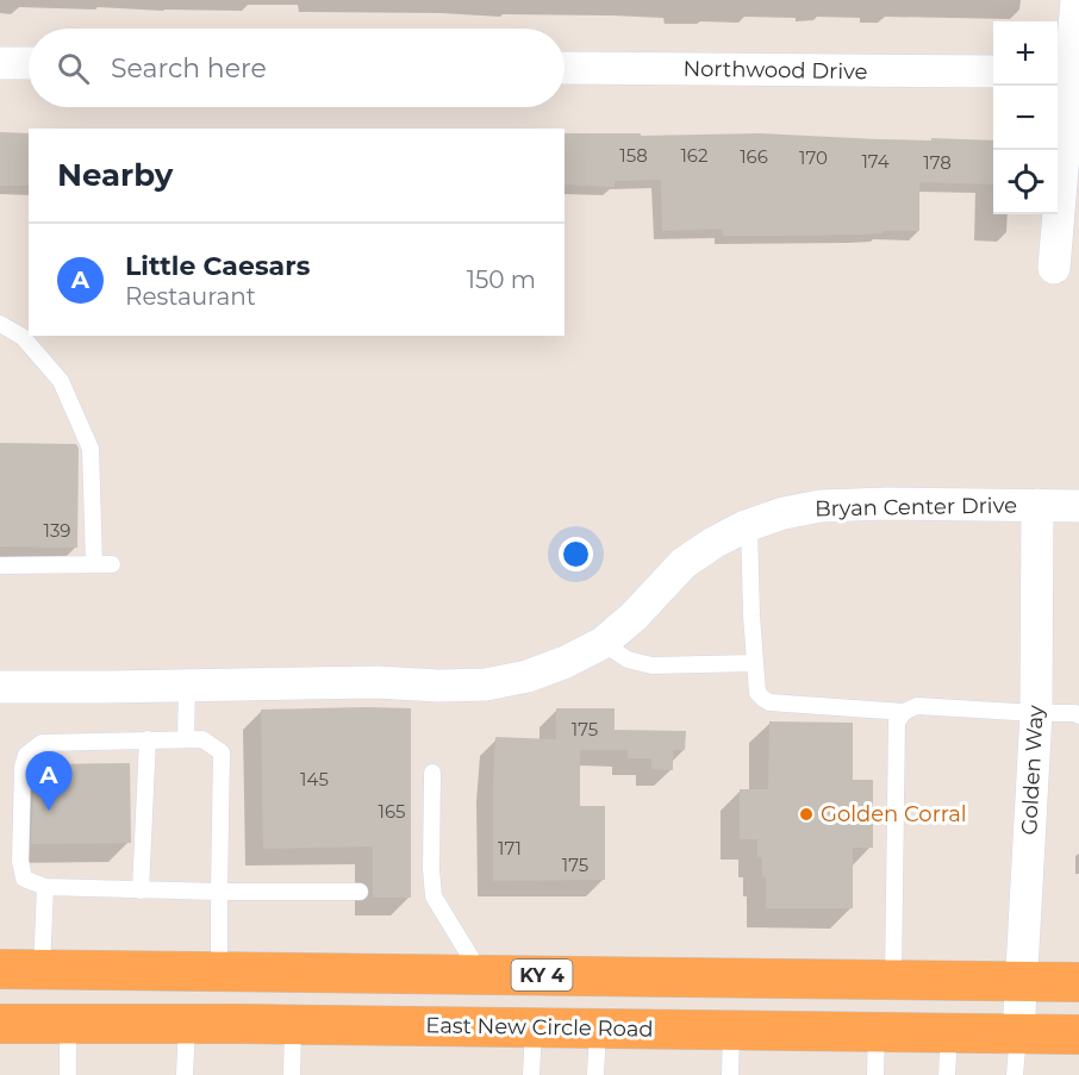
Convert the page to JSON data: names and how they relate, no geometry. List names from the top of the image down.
{
  "streets": {
    "highway": ["KY 4", "East New Circle Road"],
    "street": ["Northwood Drive", "Bryan Center Drive", "Golden Way"]
  },
  "crossings": [
    ["Bryan Center Drive", "Golden Way"],
    ["Golden Way", "KY 4"],
    ["Golden Way", "East New Circle Road"]
  ],
  "places": ["Golden Corral"],
  "house_numbers": [
    "158",
    "162",
    "166",
    "170",
    "174",
    "178",
    "139",
    "175",
    "145",
    "165",
    "171",
    "175"
  ],
  "page": {
    "map_buttons": ["+", "−"],
    "search": "Search here",
    "heading": "Nearby",
    "list": [
      {
        "mark": "A",
        "name": "Little Caesars",
        "note": "Restaurant",
        "value": "150 m"
      }
    ],
    "pins": "A"
  }
}
